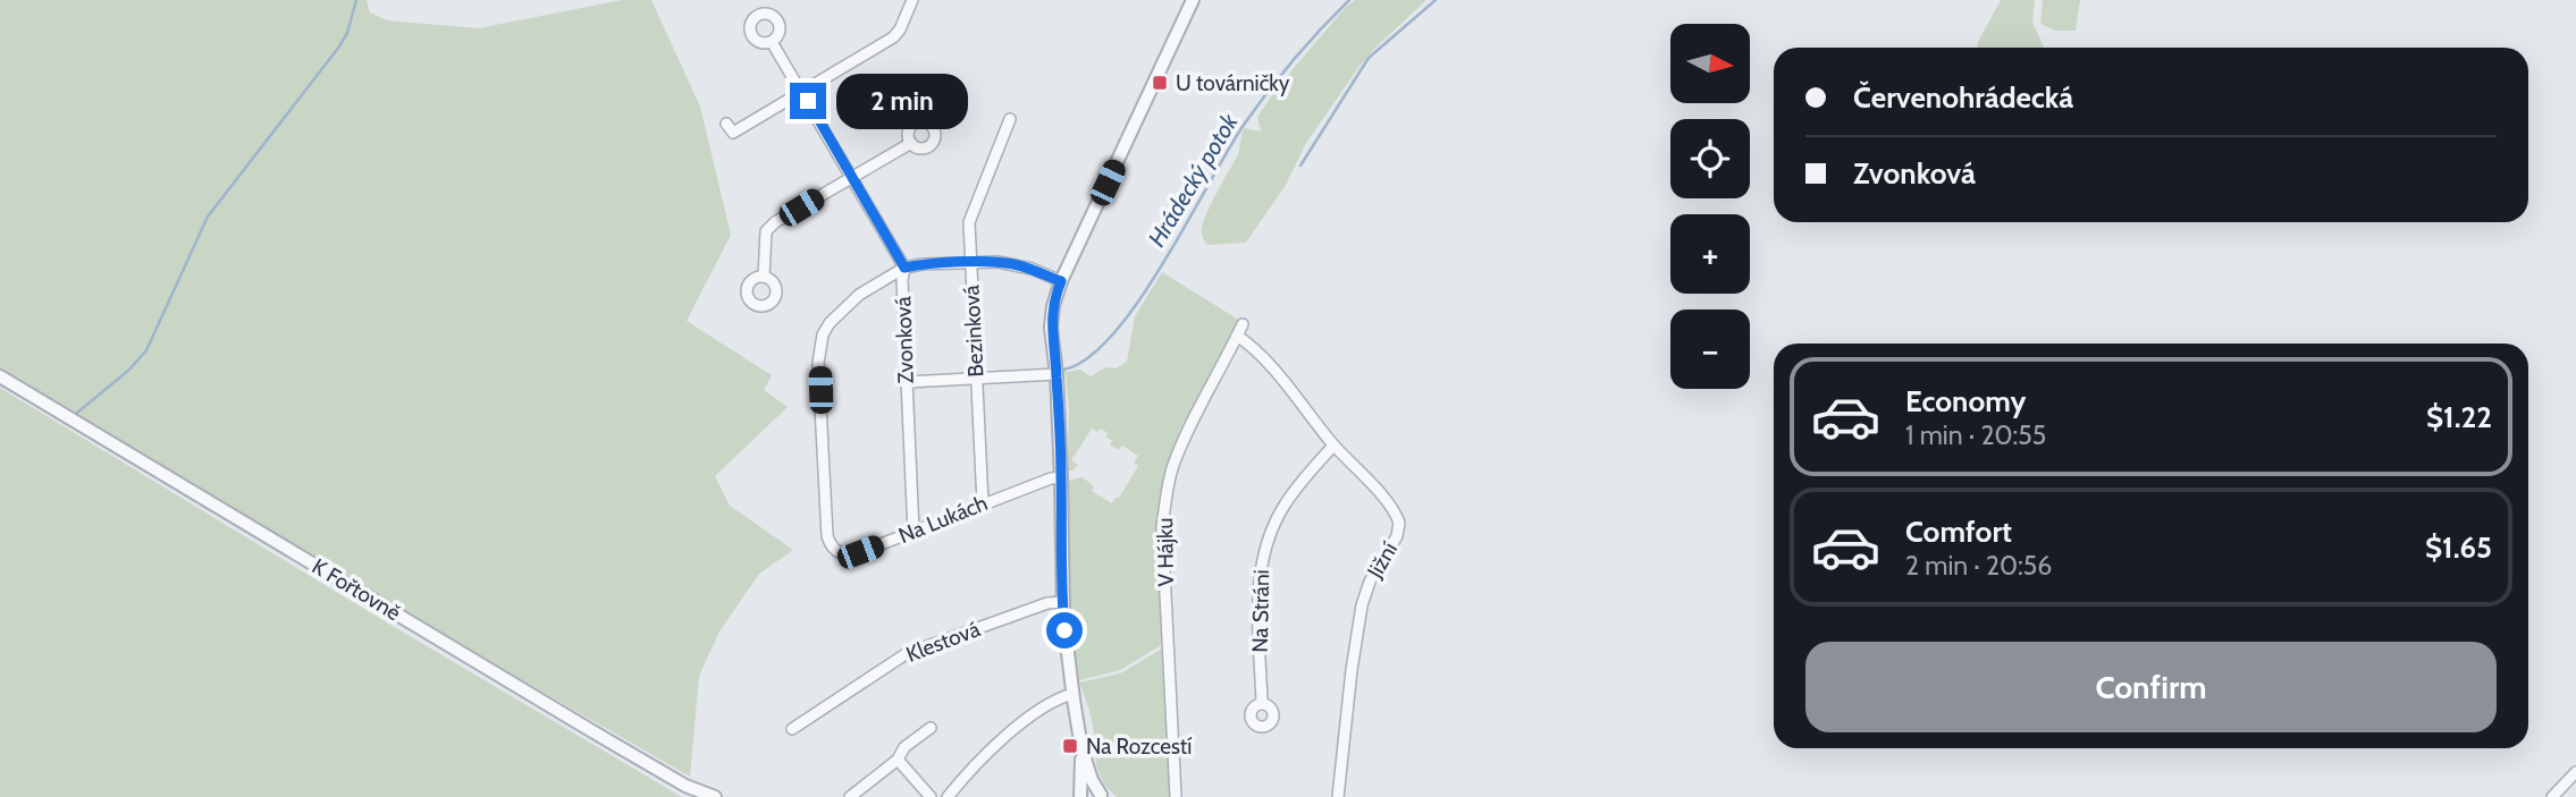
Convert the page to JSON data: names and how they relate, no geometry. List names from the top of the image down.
{
  "streets": {
    "street": [
      "Bezinková",
      "Zvonková",
      "Na Lukách",
      "V Hájku",
      "Jižní",
      "K Fořtovně",
      "Na Stráni",
      "Klestová"
    ]
  },
  "crossings": [
    ["Bezinková", "Na Lukách"],
    ["Zvonková", "Na Lukách"],
    ["V Hájku", "Jižní"],
    ["Jižní", "Na Stráni"]
  ],
  "water": ["Hrádecký potok"],
  "places": {
    "transit": ["U továrničky", "Na Rozcestí"]
  },
  "north": "right",
  "page": {
    "map_buttons": ["+", "−"],
    "banner": ["Červenohrádecká", "Zvonková"],
    "bubble": "2 min",
    "list": [
      {
        "name": "Economy",
        "note": "1 min · 20:55",
        "value": "$1.22"
      },
      {
        "name": "Comfort",
        "note": "2 min · 20:56",
        "value": "$1.65"
      }
    ],
    "buttons": "Confirm"
  }
}
